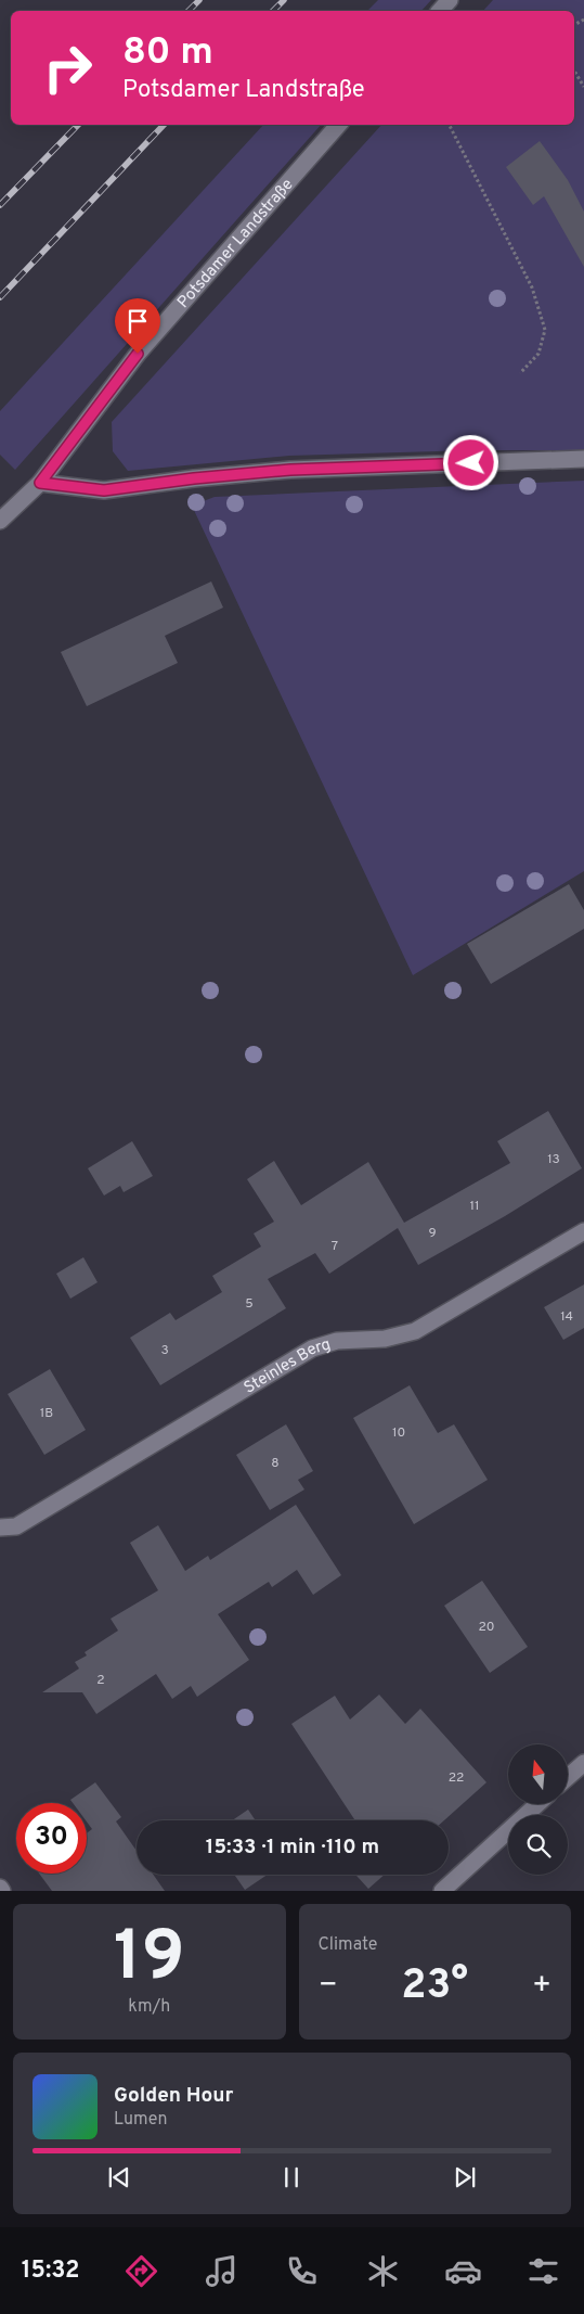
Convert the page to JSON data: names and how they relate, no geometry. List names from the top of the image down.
{
  "streets": {
    "street": ["Potsdamer Landstraße", "Steinles Berg"]
  },
  "house_numbers": [
    "13",
    "11",
    "9",
    "7",
    "5",
    "14",
    "3",
    "1B",
    "10",
    "8",
    "20",
    "2",
    "22"
  ],
  "north": "top",
  "page": {
    "turn": ["80 m", "Potsdamer Landstraße"],
    "limit": "30",
    "trip": "15:33 · 1 min · 110 m",
    "tile": [
      ["19", "km/h"],
      "Climate"
    ],
    "heat": ["−", "23°", "+"],
    "song": ["Golden Hour", "Lumen"],
    "tabs": "15:32"
  }
}
